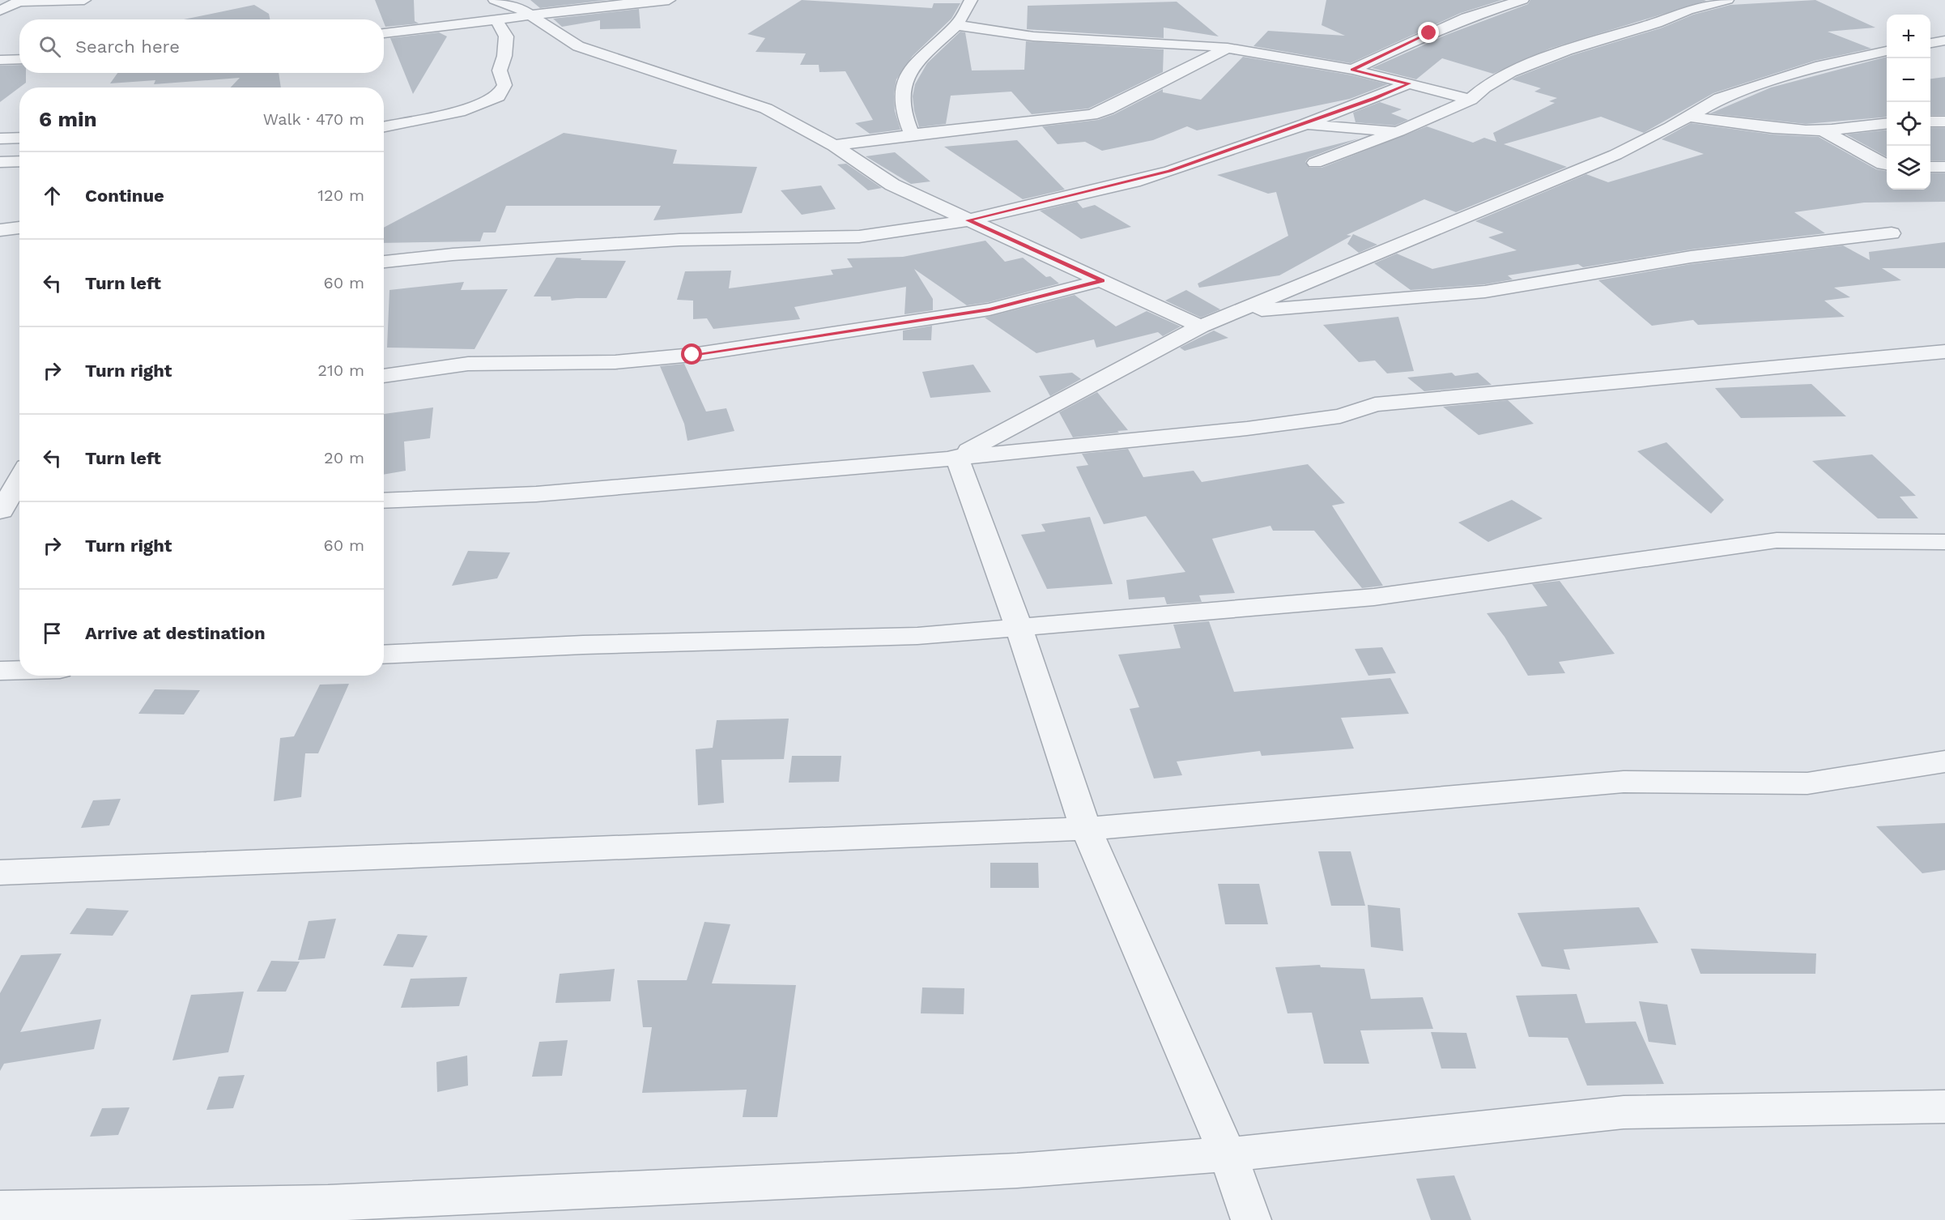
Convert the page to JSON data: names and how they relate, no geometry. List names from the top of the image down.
{
  "page": {
    "map_buttons": ["+", "−"],
    "search": "Search here",
    "heading": ["6 min", "Walk · 470 m"],
    "list": [
      ["Continue", "120 m"],
      ["Turn left", "60 m"],
      ["Turn right", "210 m"],
      ["Turn left", "20 m"],
      ["Turn right", "60 m"],
      "Arrive at destination"
    ]
  }
}
